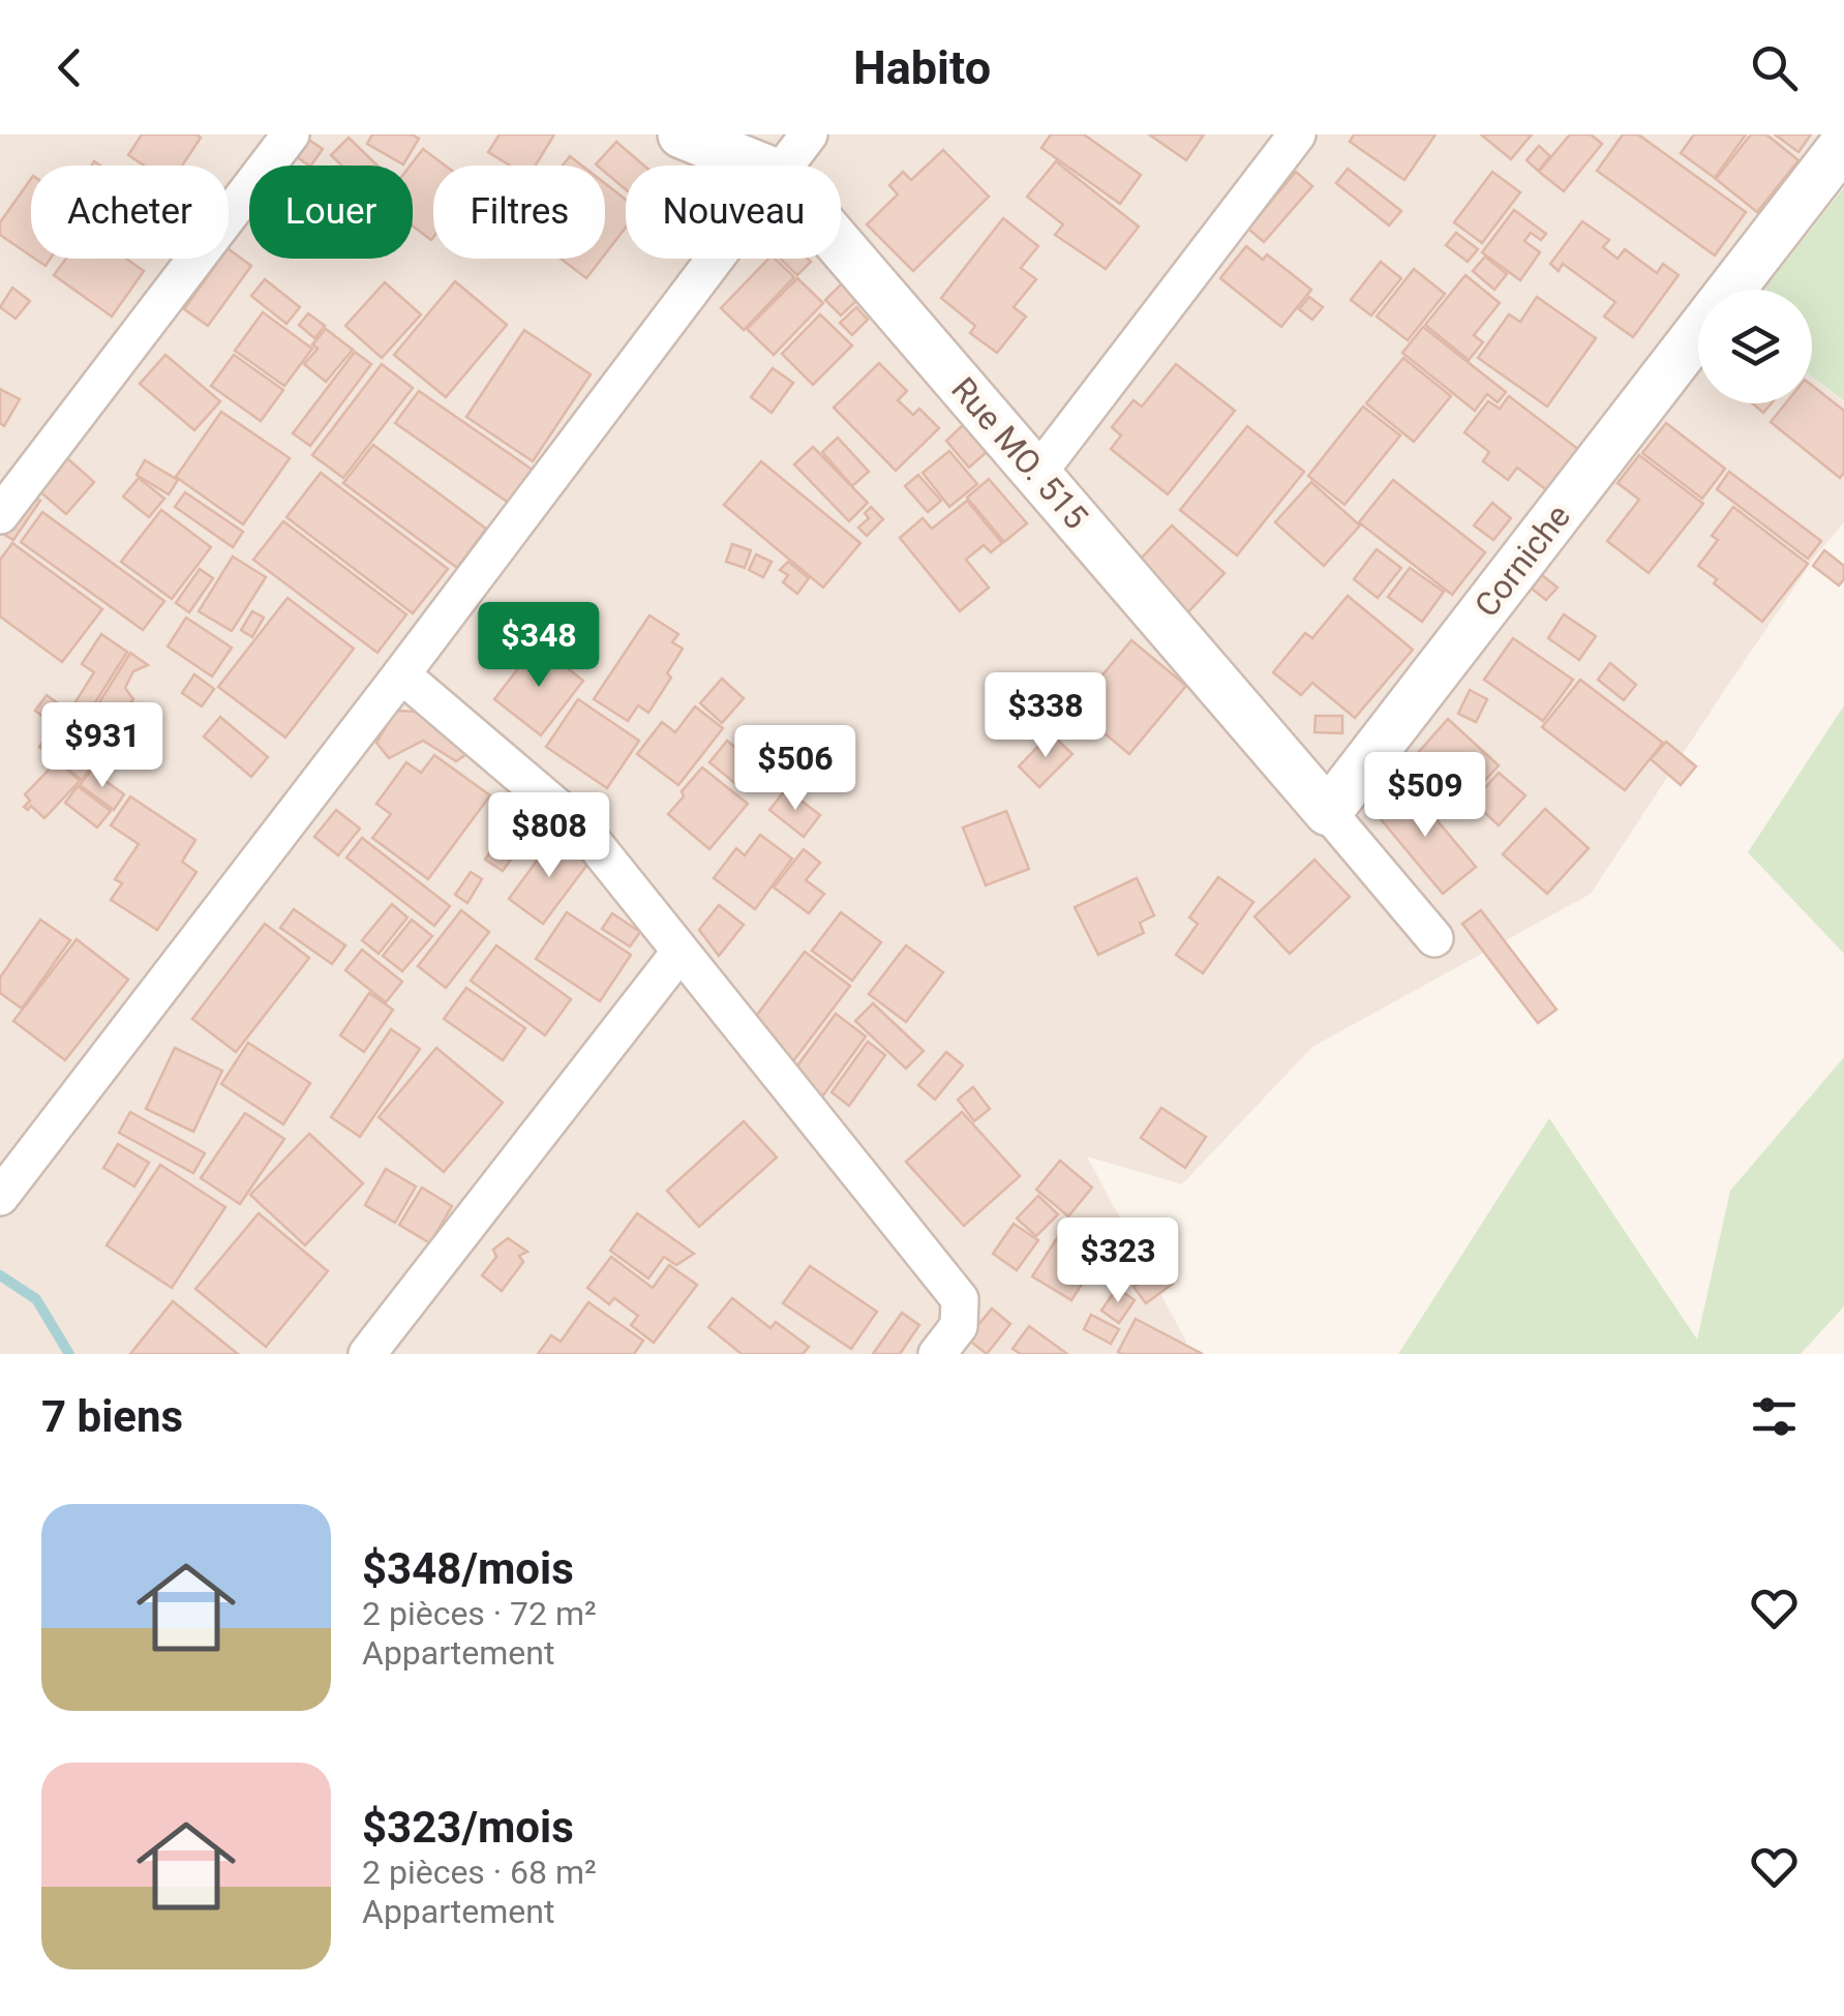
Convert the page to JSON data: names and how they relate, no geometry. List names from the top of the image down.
{
  "streets": {
    "street": ["Rue MO. 515", "Corniche"]
  },
  "crossings": [
    ["Rue MO. 515", "Corniche"]
  ],
  "page": {
    "header": "Habito",
    "chip": [
      "Acheter",
      "Louer",
      "Filtres",
      "Nouveau"
    ],
    "price": [
      "$348",
      "$338",
      "$931",
      "$506",
      "$509",
      "$808",
      "$323"
    ],
    "heading": "7 biens",
    "list": [
      {
        "name": "$348/mois",
        "note": "2 pièces · 72 m² · Appartement"
      },
      {
        "name": "$323/mois",
        "note": "2 pièces · 68 m² · Appartement"
      }
    ]
  }
}
